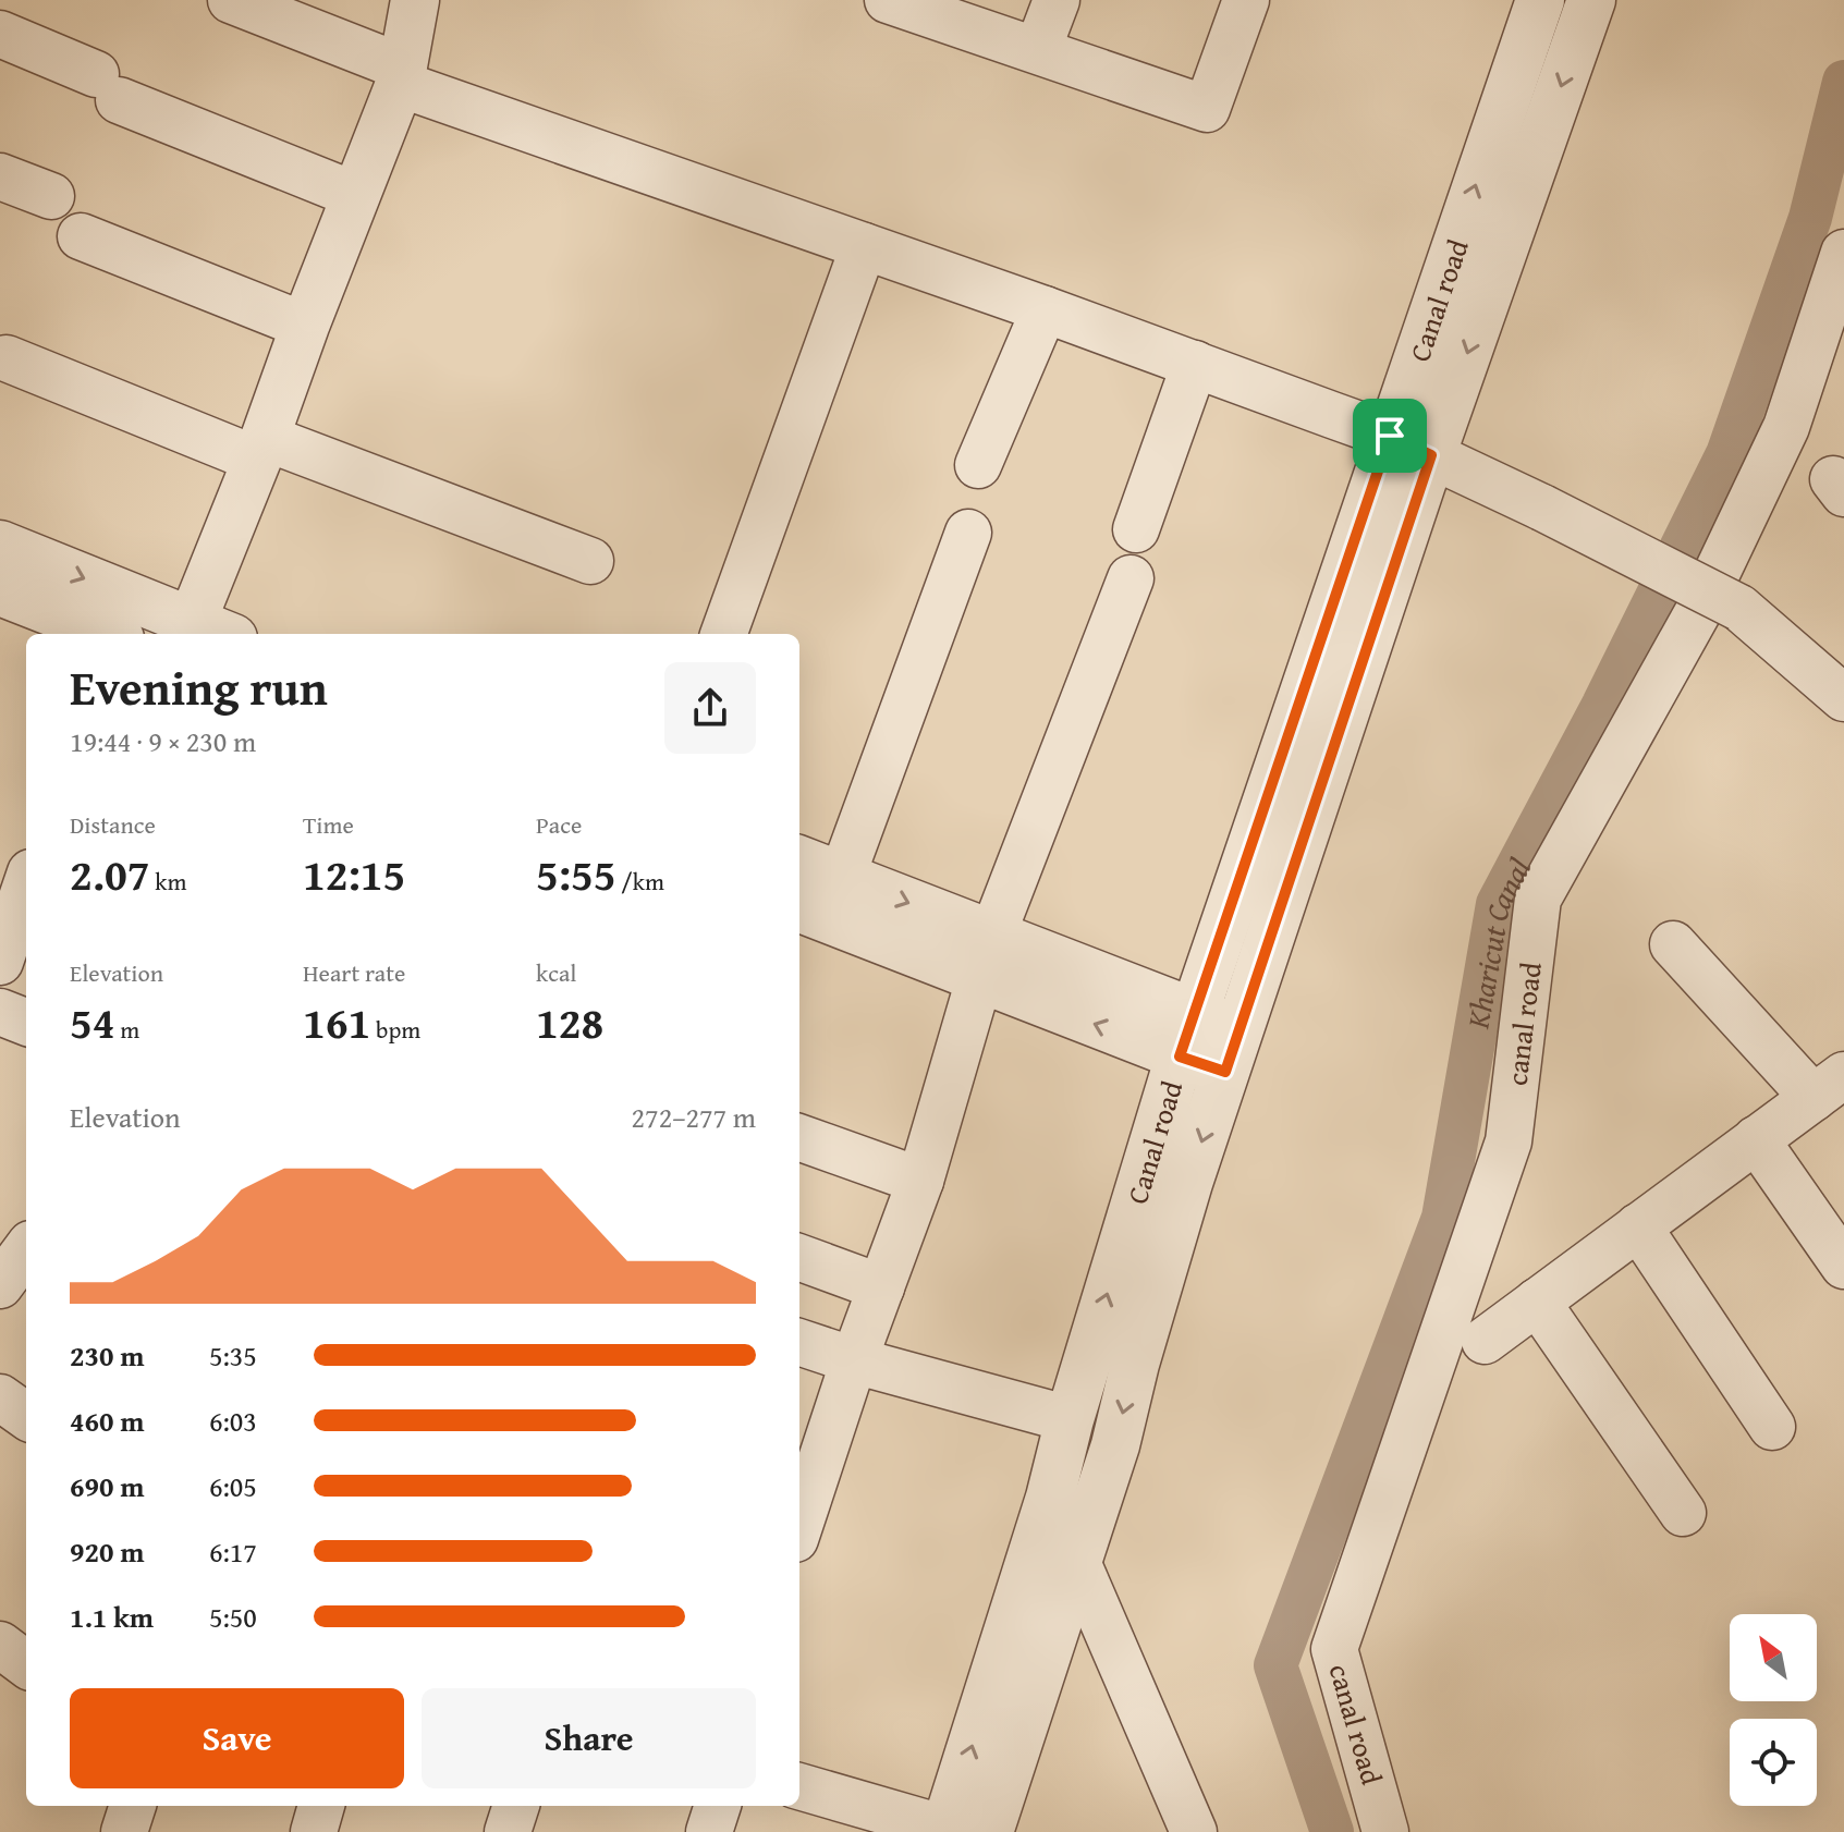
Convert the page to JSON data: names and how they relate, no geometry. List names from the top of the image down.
{
  "streets": {
    "street": ["Canal road", "canal road"]
  },
  "water": ["Kharicut Canal"],
  "north": "top left",
  "page": {
    "heading": ["Evening run", "19:44 · 9 × 230 m"],
    "stats": [
      ["Distance", "2.07 km"],
      ["Time", "12:15"],
      ["Pace", "5:55 /km"],
      ["Elevation", "54 m"],
      ["Heart rate", "161 bpm"],
      ["kcal", "128"]
    ],
    "chart": ["Elevation", "272–277 m"],
    "list": [
      {
        "name": "230 m",
        "note": "5:35"
      },
      {
        "name": "460 m",
        "note": "6:03"
      },
      {
        "name": "690 m",
        "note": "6:05"
      },
      {
        "name": "920 m",
        "note": "6:17"
      },
      {
        "name": "1.1 km",
        "note": "5:50"
      }
    ],
    "buttons": ["Save", "Share"]
  }
}
